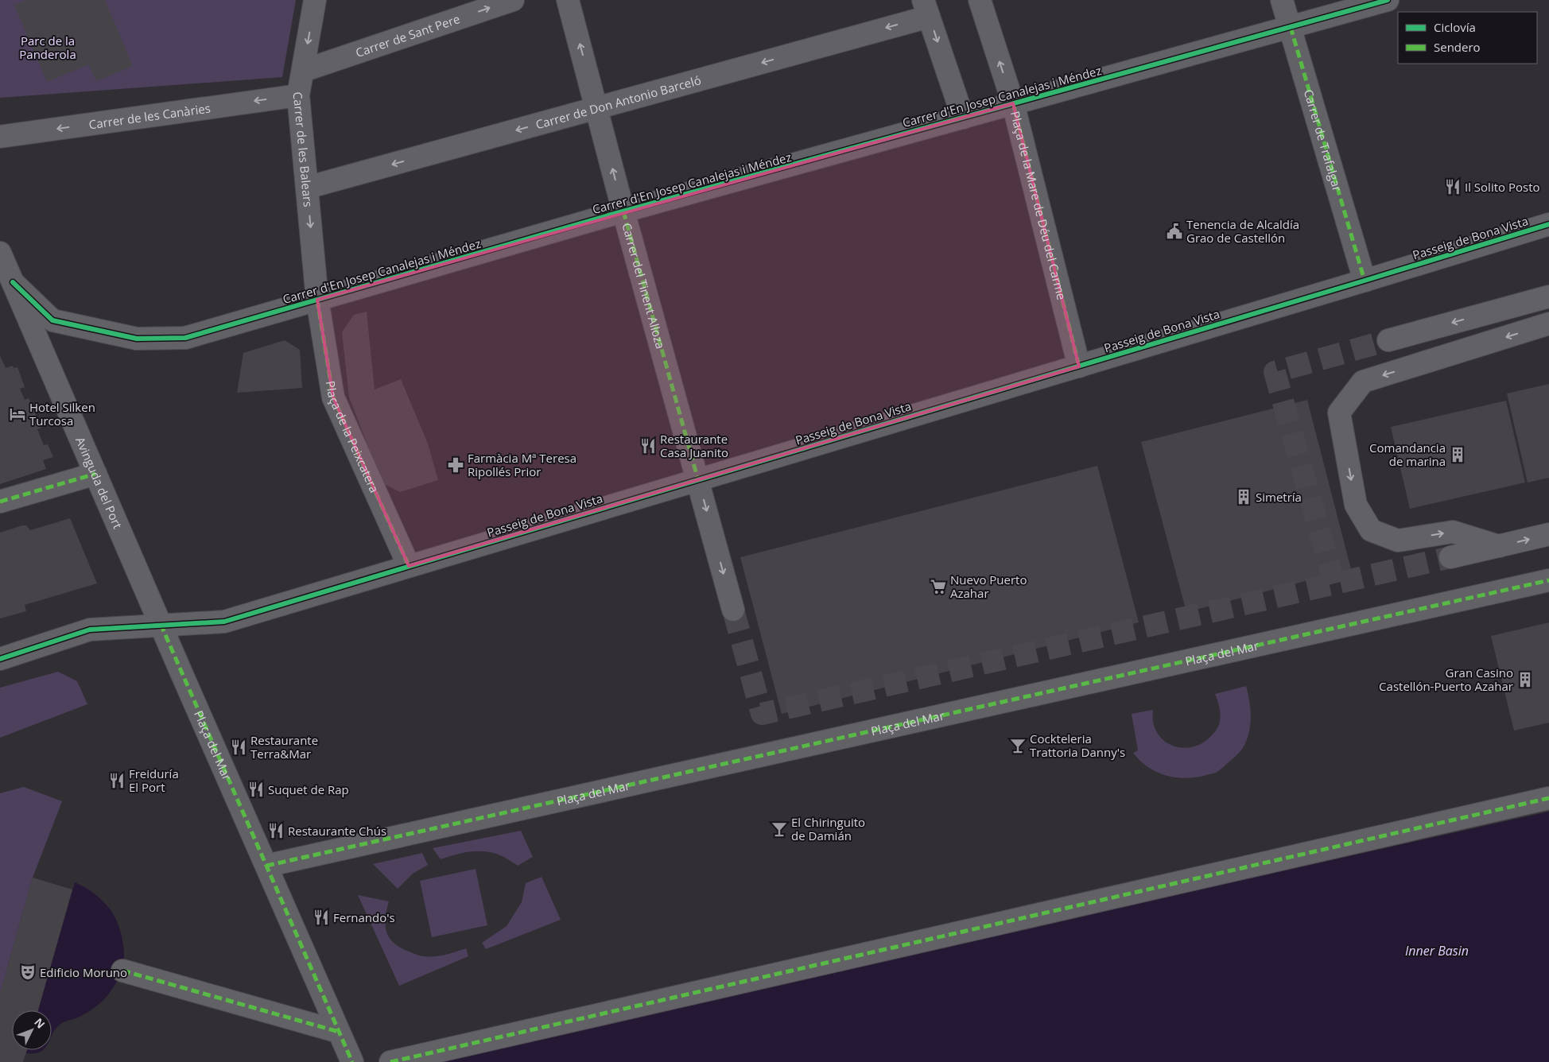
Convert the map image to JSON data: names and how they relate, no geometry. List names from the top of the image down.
{
  "streets": {
    "street": [
      "Carrer de Sant Pere",
      "Carrer d'En Josep Canalejas i Méndez",
      "Carrer de Don Antonio Barceló",
      "Carrer de les Canàries",
      "Carrer de Trafalgar",
      "Carrer de les Balears",
      "Plaça de la Mare de Déu del Carme",
      "Passeig de Bona Vista",
      "Carrer del Tinent Alloza",
      "Plaça de la Peixcatera",
      "Avinguda del Port",
      "Plaça del Mar"
    ]
  },
  "crossings": [
    ["Carrer de Sant Pere", "Carrer de les Balears"],
    ["Carrer d'En Josep Canalejas i Méndez", "Carrer de Trafalgar"],
    ["Carrer d'En Josep Canalejas i Méndez", "Carrer de les Balears"],
    ["Carrer d'En Josep Canalejas i Méndez", "Plaça de la Mare de Déu del Carme"],
    ["Carrer d'En Josep Canalejas i Méndez", "Carrer del Tinent Alloza"],
    ["Carrer d'En Josep Canalejas i Méndez", "Plaça de la Peixcatera"],
    ["Carrer d'En Josep Canalejas i Méndez", "Avinguda del Port"],
    ["Carrer de Don Antonio Barceló", "Carrer de les Balears"],
    ["Carrer de Don Antonio Barceló", "Carrer del Tinent Alloza"],
    ["Carrer de les Canàries", "Carrer de les Balears"],
    ["Carrer de Trafalgar", "Passeig de Bona Vista"],
    ["Carrer de les Balears", "Plaça de la Peixcatera"],
    ["Plaça de la Mare de Déu del Carme", "Passeig de Bona Vista"],
    ["Passeig de Bona Vista", "Carrer del Tinent Alloza"],
    ["Passeig de Bona Vista", "Plaça de la Peixcatera"],
    ["Passeig de Bona Vista", "Avinguda del Port"],
    ["Passeig de Bona Vista", "Plaça del Mar"],
    ["Avinguda del Port", "Plaça del Mar"]
  ],
  "one_way": [
    "Carrer de Sant Pere",
    "Carrer de Don Antonio Barceló",
    "Carrer de les Canàries",
    "Carrer de les Balears"
  ],
  "water": ["Inner Basin"],
  "parks": ["Parc de la Panderola"],
  "places": {
    "restaurant": [
      "Il Solito Posto",
      "Restaurante Casa Juanito",
      "Restaurante Terra&Mar",
      "Freiduría El Port",
      "Suquet de Rap",
      "Restaurante Chús",
      "Fernando's"
    ],
    "public building": ["Tenencia de Alcaldía Grao de Castellón"],
    "hotel": ["Hotel Silken Turcosa"],
    "building": ["Comandancia de marina", "Simetría", "Gran Casino Castellón-Puerto Azahar"],
    "pharmacy": ["Farmàcia Mª Teresa Ripollés Prior"],
    "supermarket": ["Nuevo Puerto Azahar"],
    "bar": ["Cockteleria Trattoria Danny's", "El Chiringuito de Damián"],
    "theatre": ["Edificio Moruno"]
  },
  "legend": ["Ciclovía", "Sendero"],
  "north": "top right"
}
